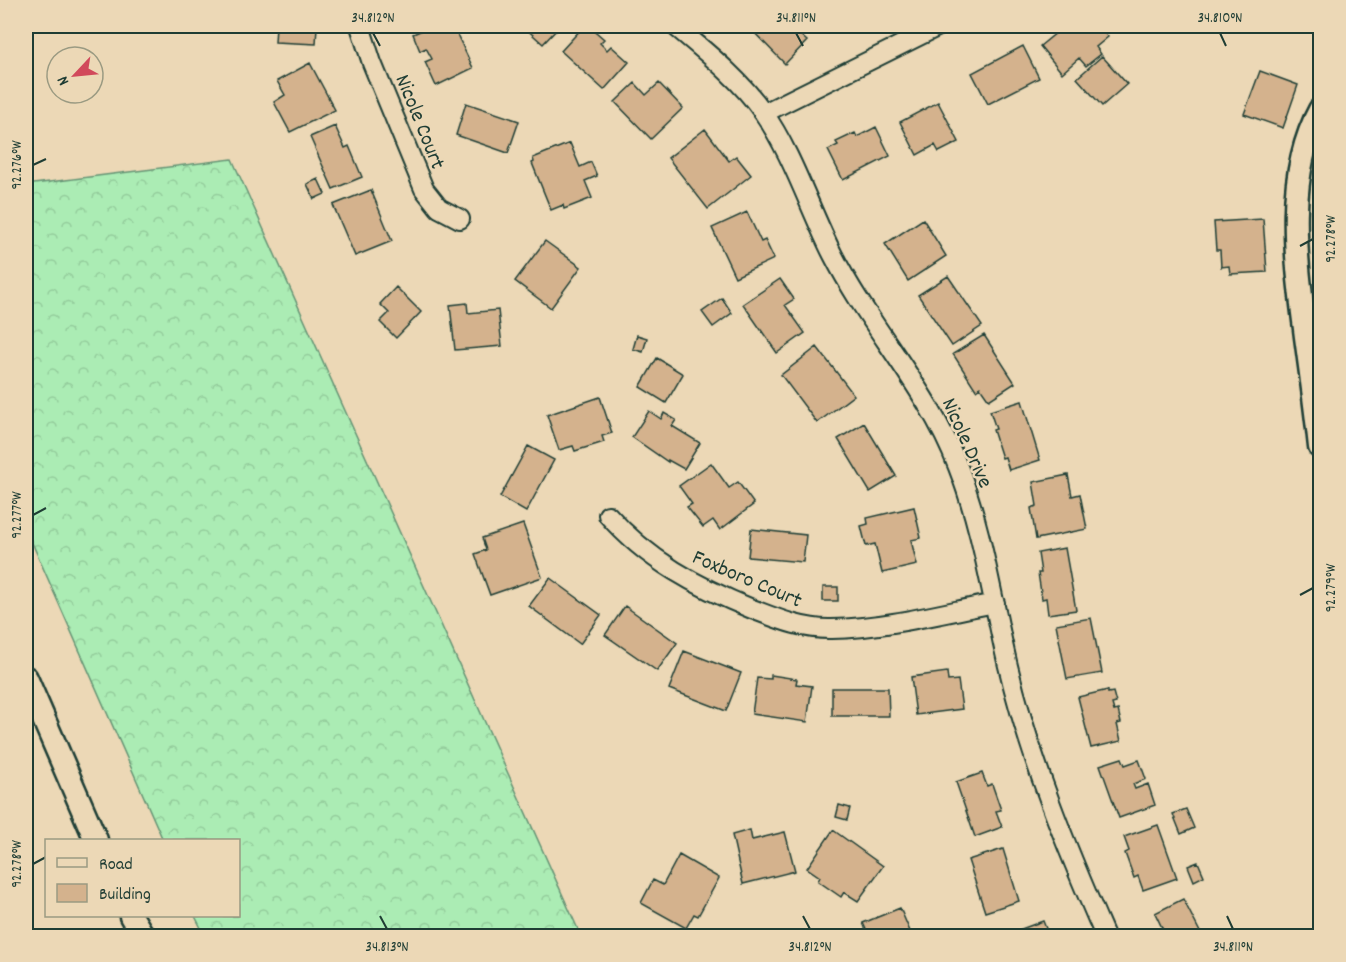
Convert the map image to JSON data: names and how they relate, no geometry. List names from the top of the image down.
{
  "streets": {
    "street": ["Nicole Court", "Nicole Drive", "Foxboro Court"]
  },
  "crossings": [
    ["Nicole Drive", "Foxboro Court"]
  ],
  "legend": ["Road", "Building"],
  "north": "bottom left",
  "coordinates": [
    "34.812°N",
    "34.811°N",
    "34.810°N",
    "92.276°W",
    "92.278°W",
    "92.277°W",
    "92.279°W",
    "34.813°N"
  ]
}
